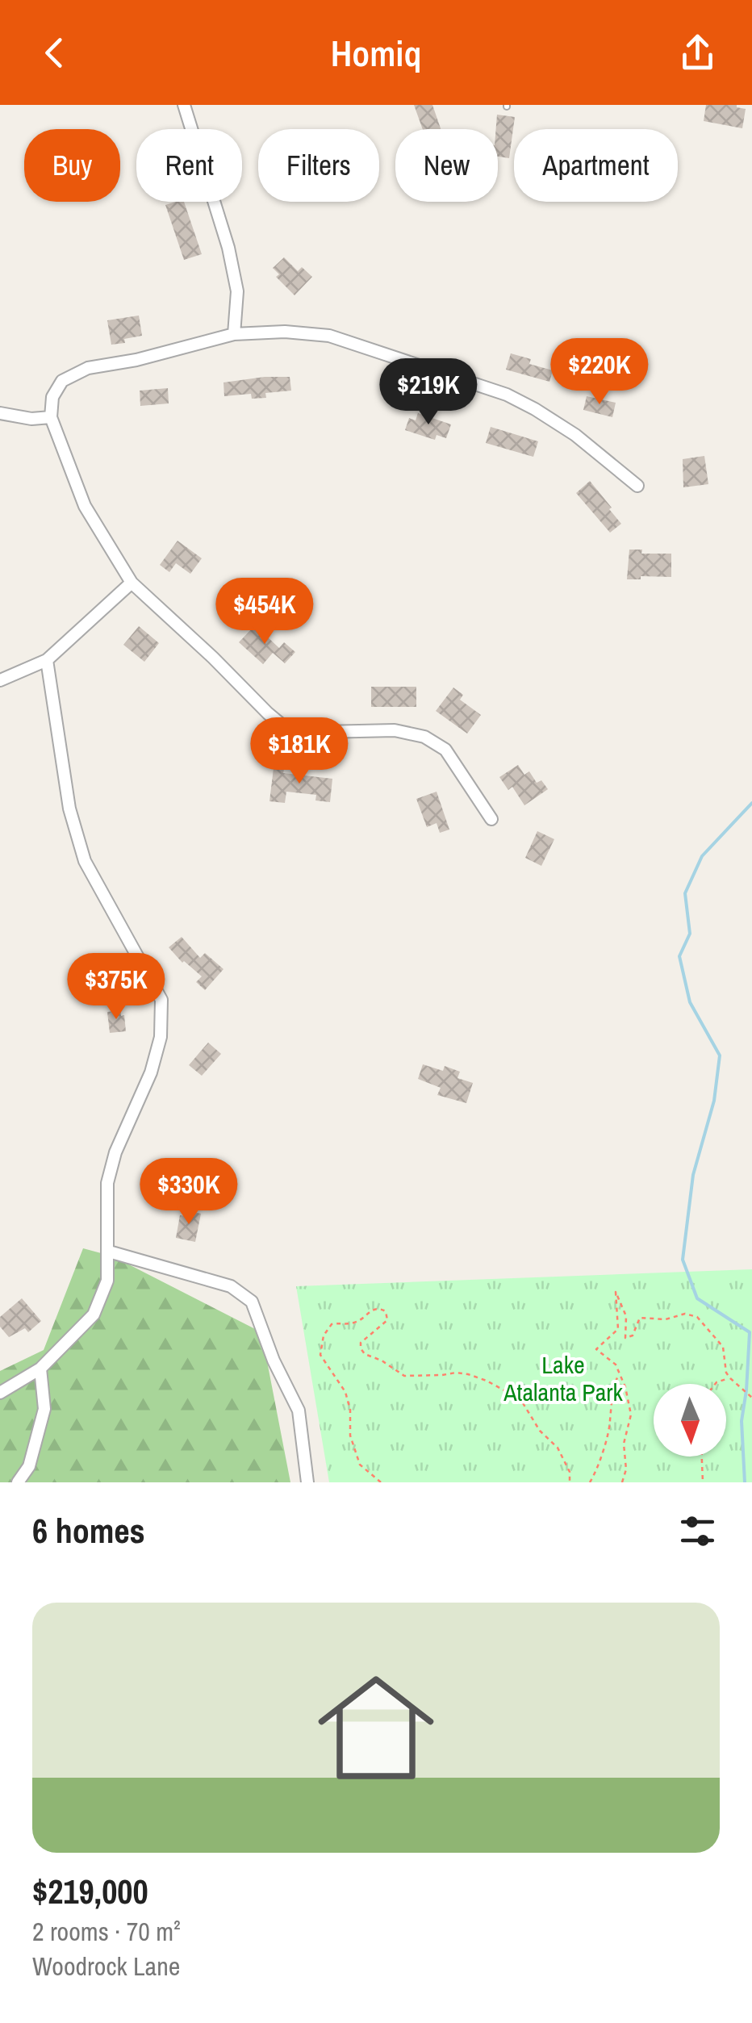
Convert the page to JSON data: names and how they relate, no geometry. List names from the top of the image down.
{
  "parks": ["Lake Atalanta Park"],
  "north": "bottom",
  "page": {
    "header": "Homiq",
    "chip": [
      "Buy",
      "Rent",
      "Filters",
      "New",
      "Apartment"
    ],
    "price": [
      "$220K",
      "$219K",
      "$454K",
      "$181K",
      "$375K",
      "$330K"
    ],
    "heading": "6 homes",
    "list": [
      {
        "name": "$219,000",
        "note": "2 rooms · 70 m² · Woodrock Lane"
      }
    ]
  }
}
